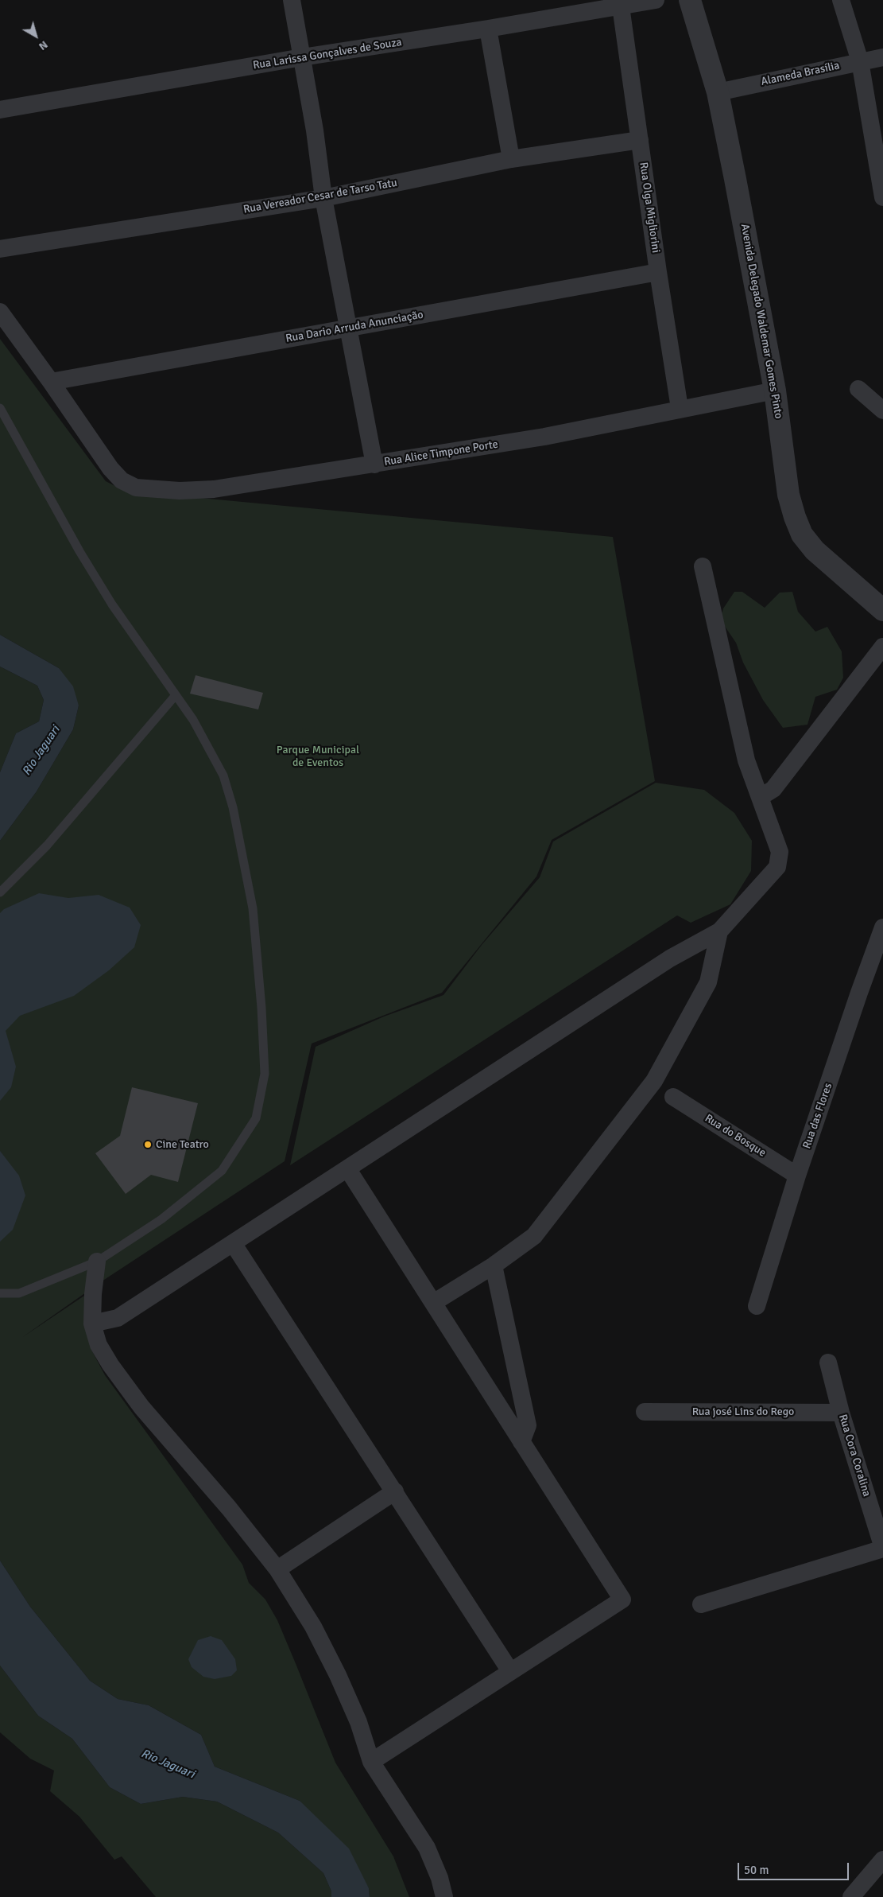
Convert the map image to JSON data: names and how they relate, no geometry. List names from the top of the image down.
{
  "streets": {
    "street": [
      "Rua Larissa Gonçalves de Souza",
      "Alameda Brasília",
      "Rua Vereador Cesar de Tarso Tatu",
      "Rua Olga Migliorini",
      "Avenida Delegado Waldemar Gomes Pinto",
      "Rua Dario Arruda Anunciação",
      "Rua Alice Timpone Porte",
      "Rua das Flores",
      "Rua do Bosque",
      "Rua josé Lins do Rego",
      "Rua Cora Coralina"
    ]
  },
  "crossings": [
    ["Rua Larissa Gonçalves de Souza", "Rua Olga Migliorini"],
    ["Alameda Brasília", "Avenida Delegado Waldemar Gomes Pinto"],
    ["Rua Vereador Cesar de Tarso Tatu", "Rua Olga Migliorini"],
    ["Rua Olga Migliorini", "Rua Dario Arruda Anunciação"],
    ["Rua Olga Migliorini", "Rua Alice Timpone Porte"],
    ["Avenida Delegado Waldemar Gomes Pinto", "Rua Alice Timpone Porte"],
    ["Rua Dario Arruda Anunciação", "Rua Alice Timpone Porte"],
    ["Rua das Flores", "Rua do Bosque"],
    ["Rua josé Lins do Rego", "Rua Cora Coralina"]
  ],
  "water": ["Rio Jaguari"],
  "parks": ["Parque Municipal de Eventos"],
  "places": ["Cine Teatro"],
  "scale_bar": "50 m",
  "north": "bottom right"
}
